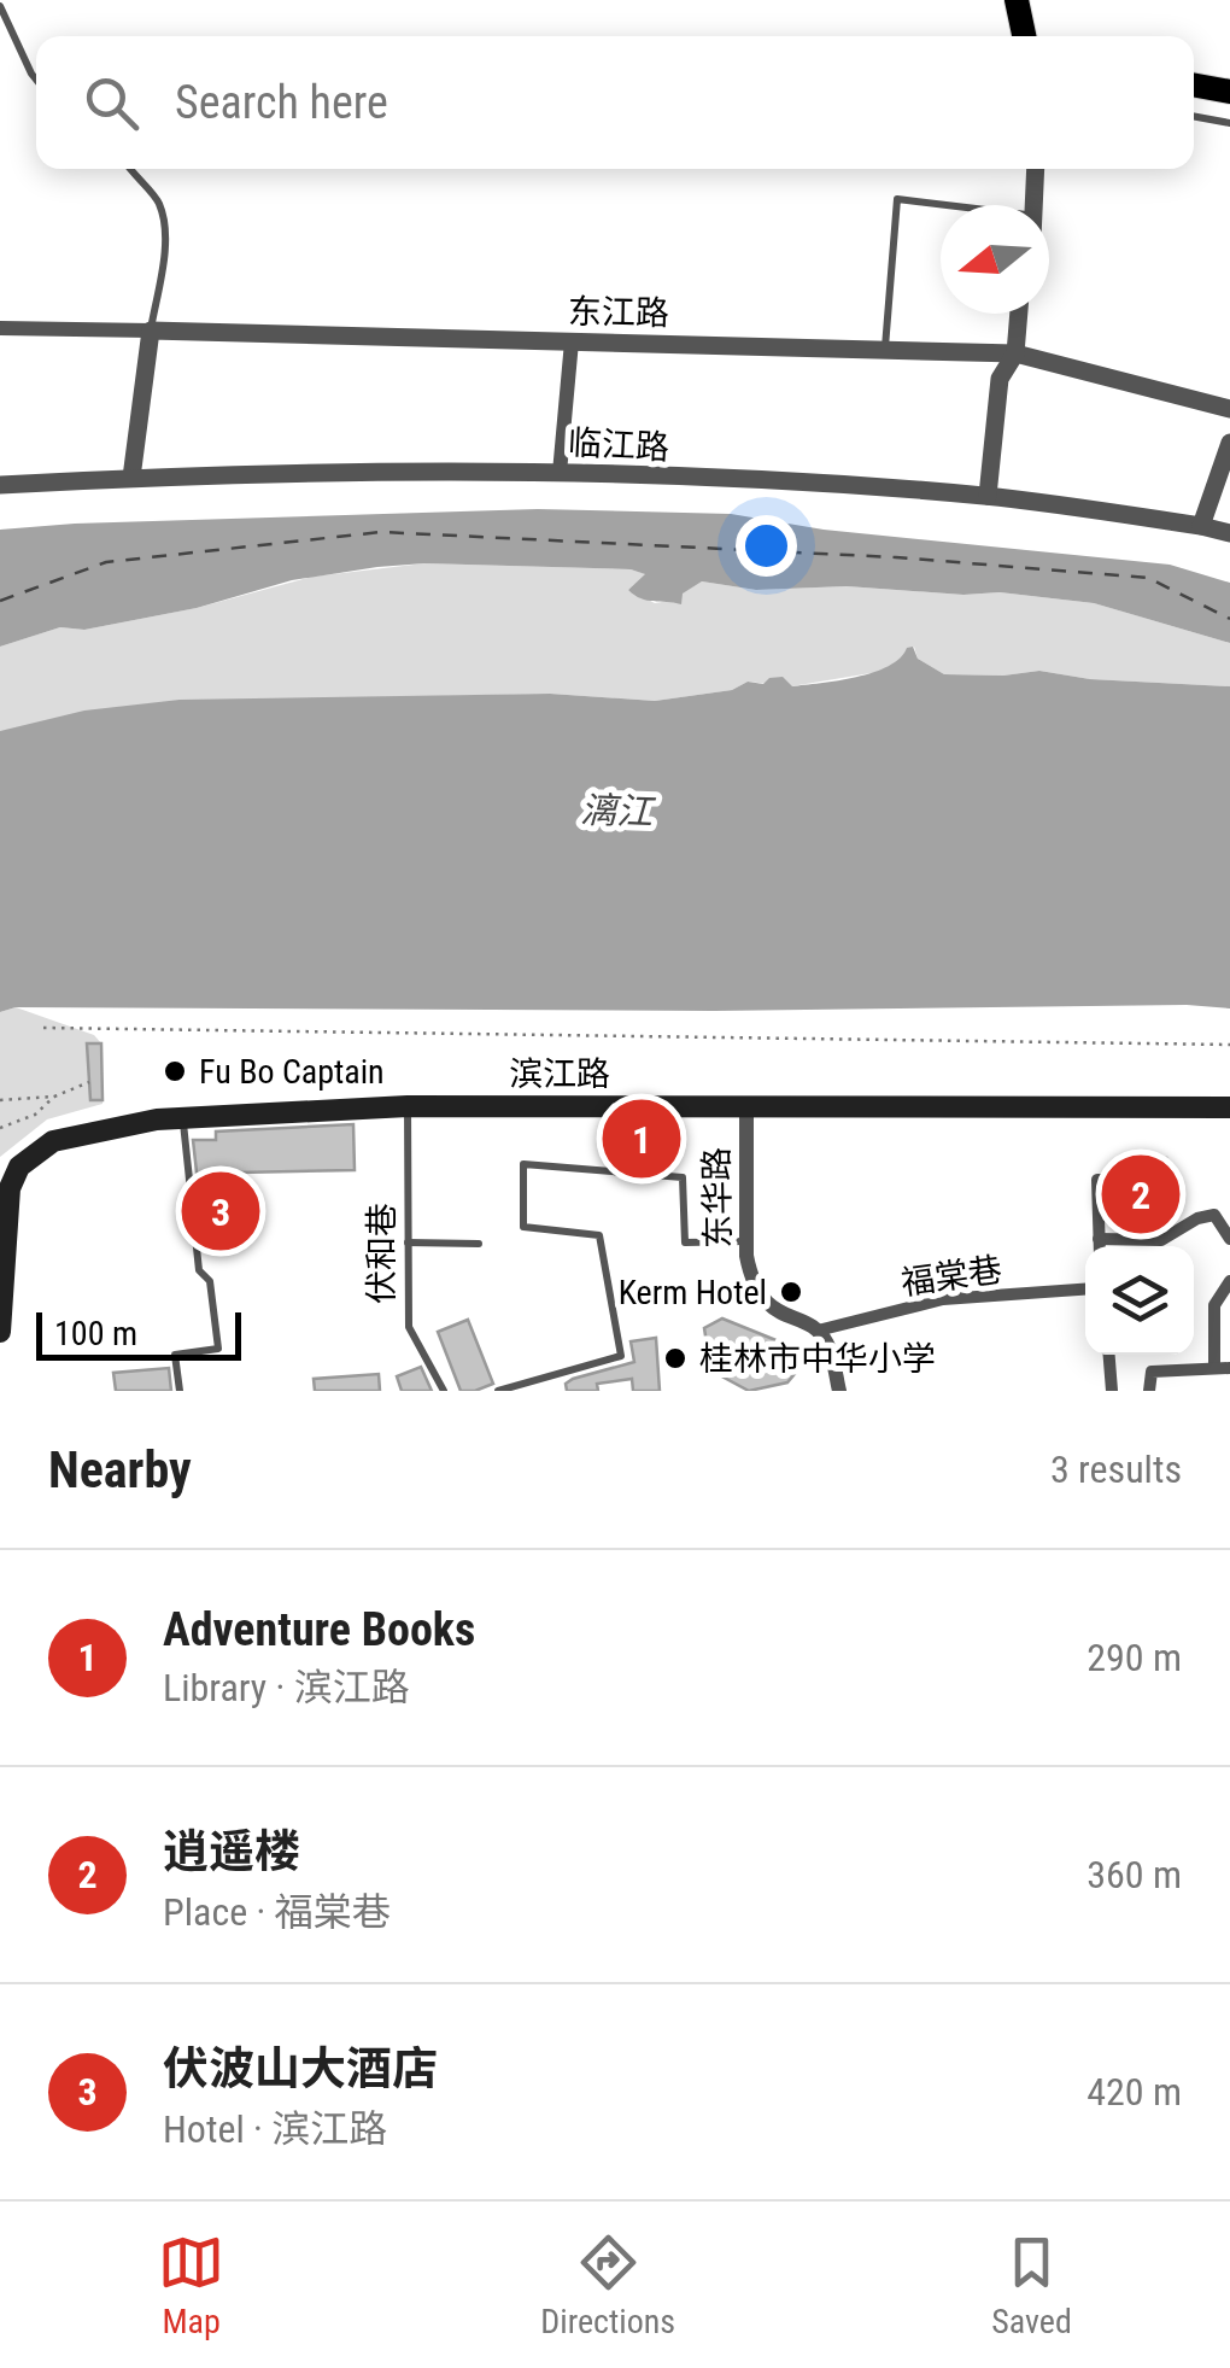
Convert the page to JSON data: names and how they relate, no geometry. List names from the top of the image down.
{
  "streets": {
    "main road": ["滨江路"],
    "street": [
      "东江路",
      "临江路",
      "东华路",
      "福棠巷"
    ],
    "lane": ["伏和巷"]
  },
  "crossings": [
    ["滨江路", "东华路"],
    ["滨江路", "伏和巷"],
    ["东华路", "福棠巷"]
  ],
  "water": ["漓江"],
  "places": ["Fu Bo Captain", "Kerm Hotel", "桂林市中华小学"],
  "scale_bar": "100 m",
  "north": "left",
  "page": {
    "search": "Search here",
    "pins": ["1", "2", "3"],
    "scale": "100 m",
    "heading": ["Nearby", "3 results"],
    "list": [
      {
        "mark": "1",
        "name": "Adventure Books",
        "note": "Library · 滨江路",
        "value": "290 m"
      },
      {
        "mark": "2",
        "name": "逍遥楼",
        "note": "Place · 福棠巷",
        "value": "360 m"
      },
      {
        "mark": "3",
        "name": "伏波山大酒店",
        "note": "Hotel · 滨江路",
        "value": "420 m"
      }
    ],
    "nav": ["Map", "Directions", "Saved"]
  }
}
